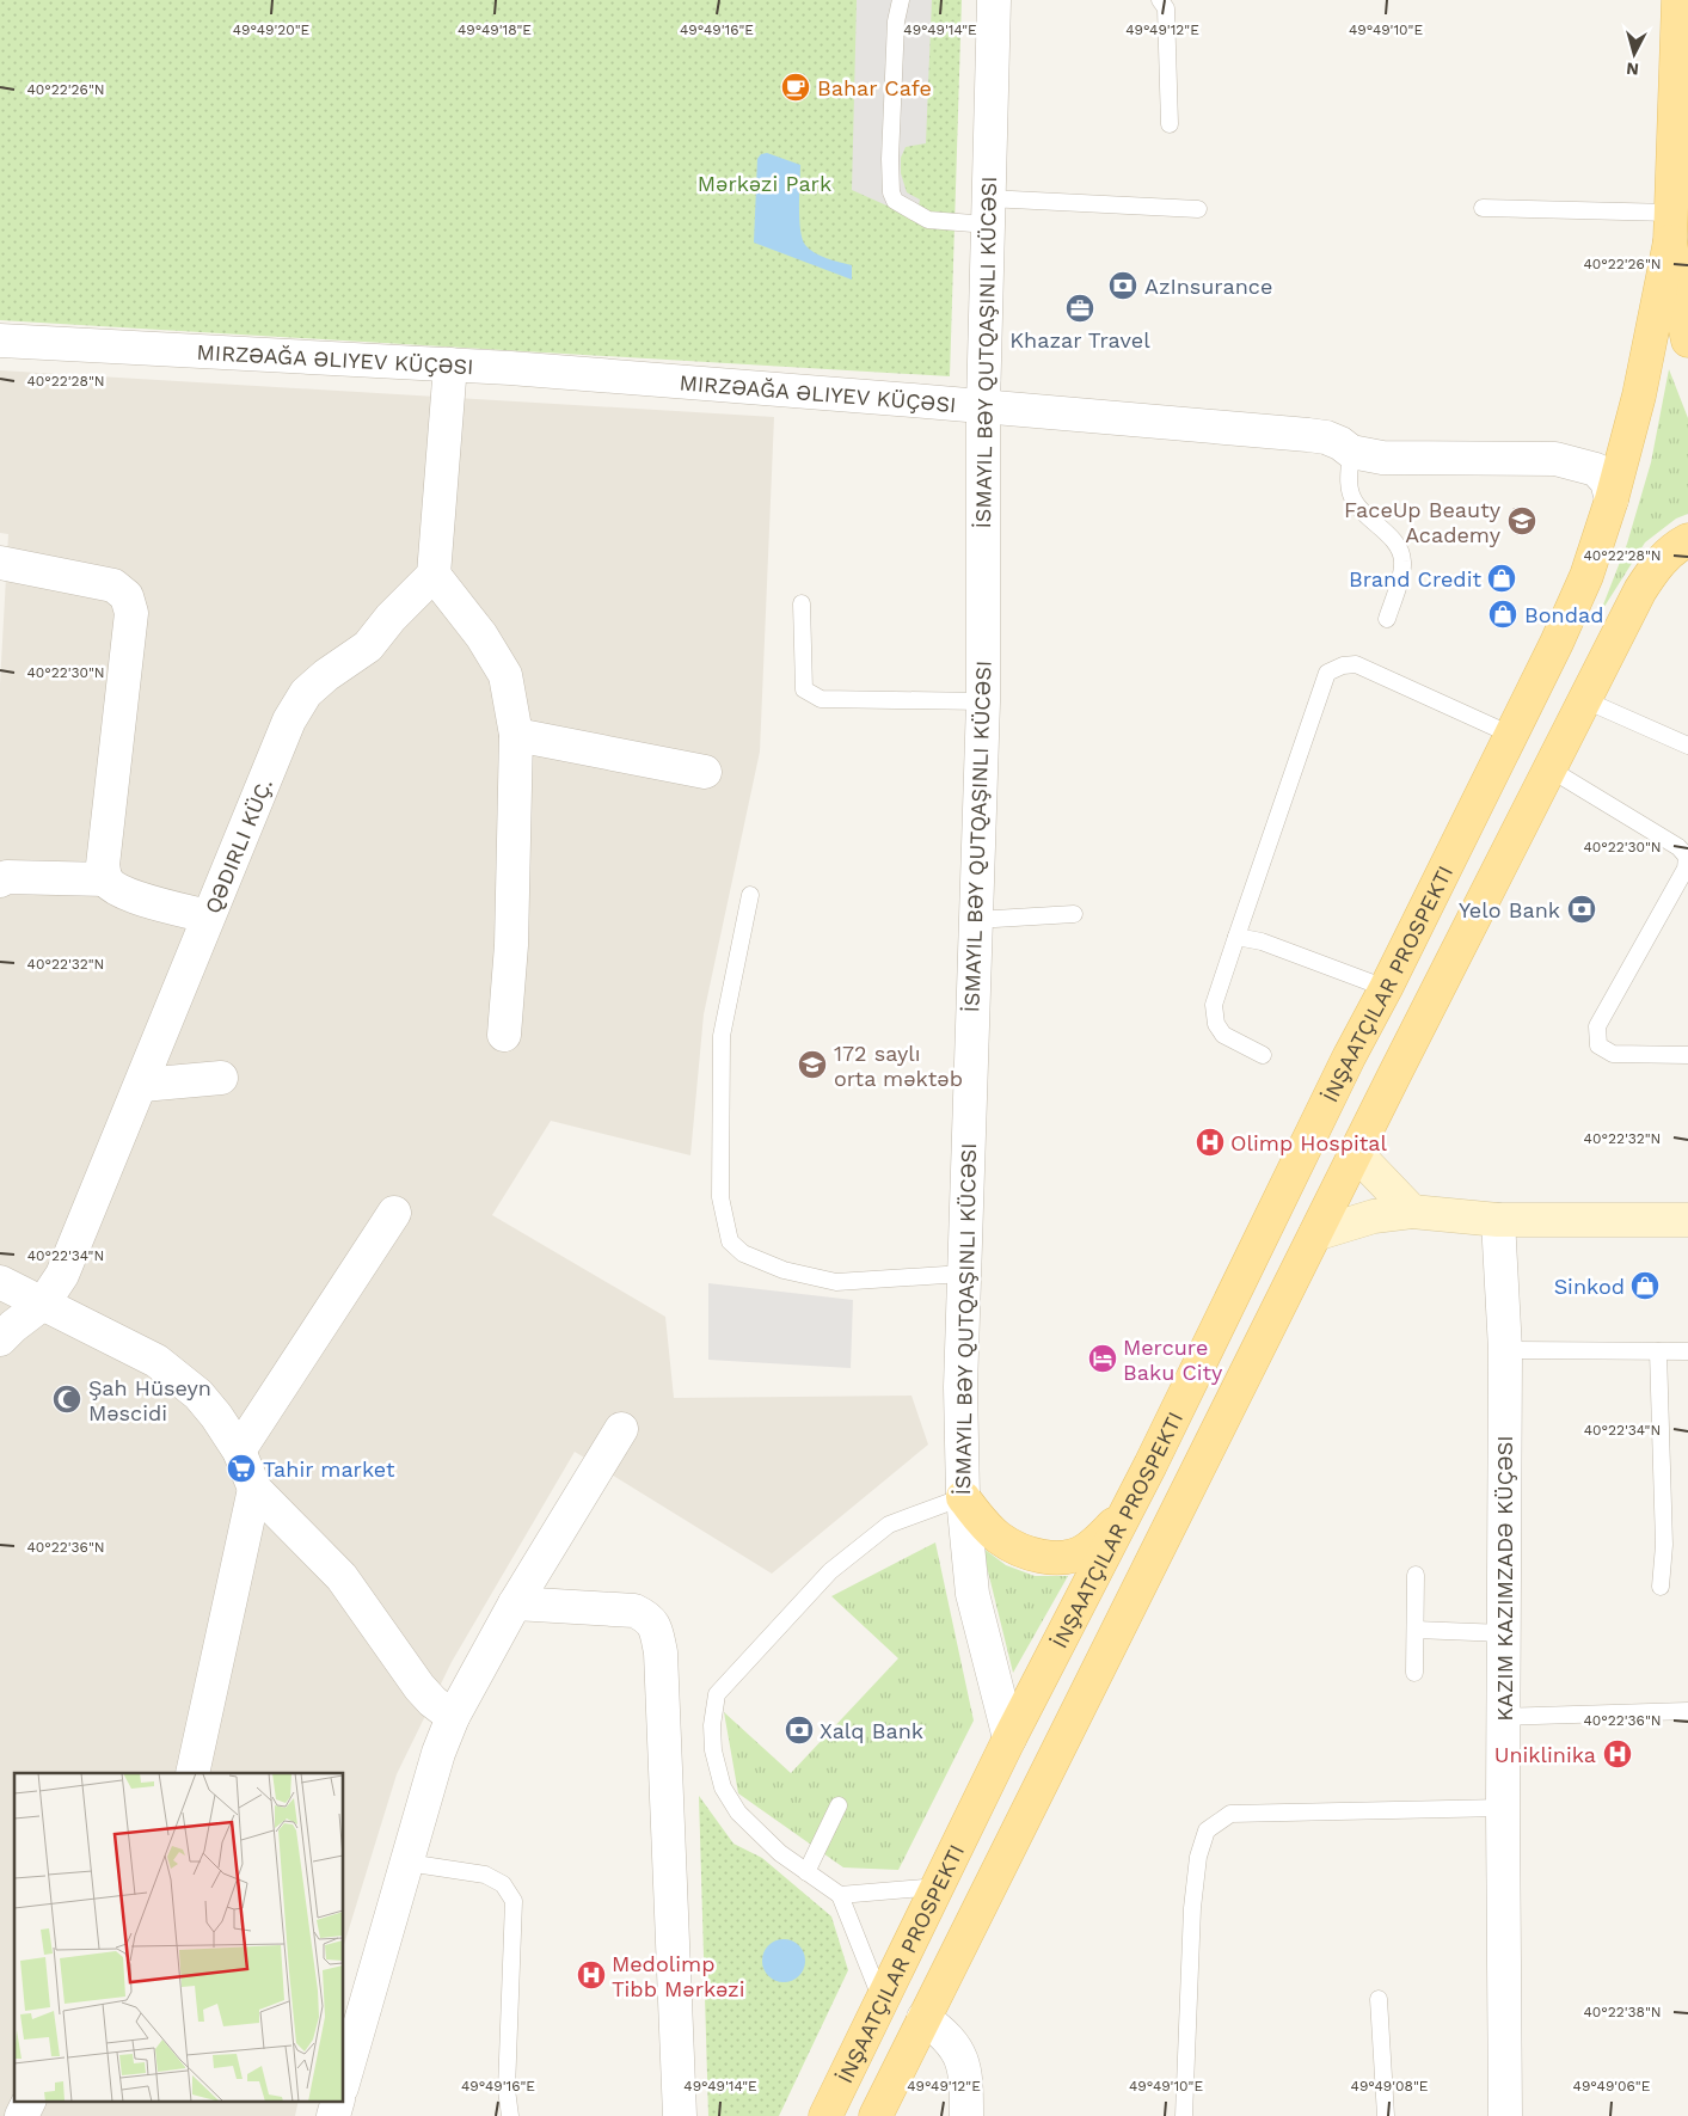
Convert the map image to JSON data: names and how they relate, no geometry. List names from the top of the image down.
{
  "streets": {
    "street": ["MIRZƏAĞA ƏLIYEV KÜÇƏSI", "QƏDIRLI KÜÇ."]
  },
  "parks": ["Mərkəzi Park"],
  "places": {
    "cafe": ["Bahar Cafe"],
    "bank": ["AzInsurance", "Yelo Bank", "Xalq Bank"],
    "office": ["Khazar Travel"],
    "school or university": ["FaceUp Beauty Academy", "172 saylı orta məktəb"],
    "shop": ["Brand Credit", "Bondad", "Sinkod"],
    "hospital": ["Olimp Hospital", "Uniklinika", "Medolimp Tibb Mərkəzi"],
    "hotel": ["Mercure Baku City"],
    "mosque": ["Şah Hüseyn Məscidi"],
    "supermarket": ["Tahir market"]
  },
  "north": "bottom",
  "coordinates": [
    "49°49'20\"E",
    "49°49'18\"E",
    "49°49'16\"E",
    "49°49'14\"E",
    "49°49'12\"E",
    "49°49'10\"E",
    "40°22'26\"N",
    "40°22'28\"N",
    "40°22'30\"N",
    "40°22'32\"N",
    "40°22'34\"N",
    "40°22'36\"N",
    "40°22'38\"N",
    "49°49'08\"E",
    "49°49'06\"E"
  ]
}
